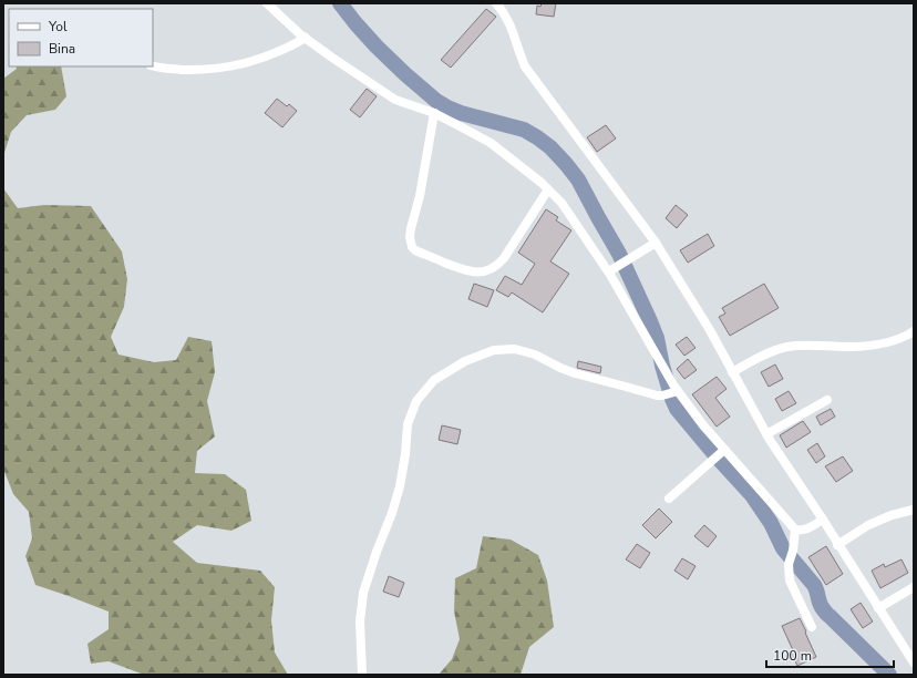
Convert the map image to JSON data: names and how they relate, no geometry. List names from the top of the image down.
{
  "legend": ["Yol", "Bina"],
  "scale_bar": "100 m"
}
